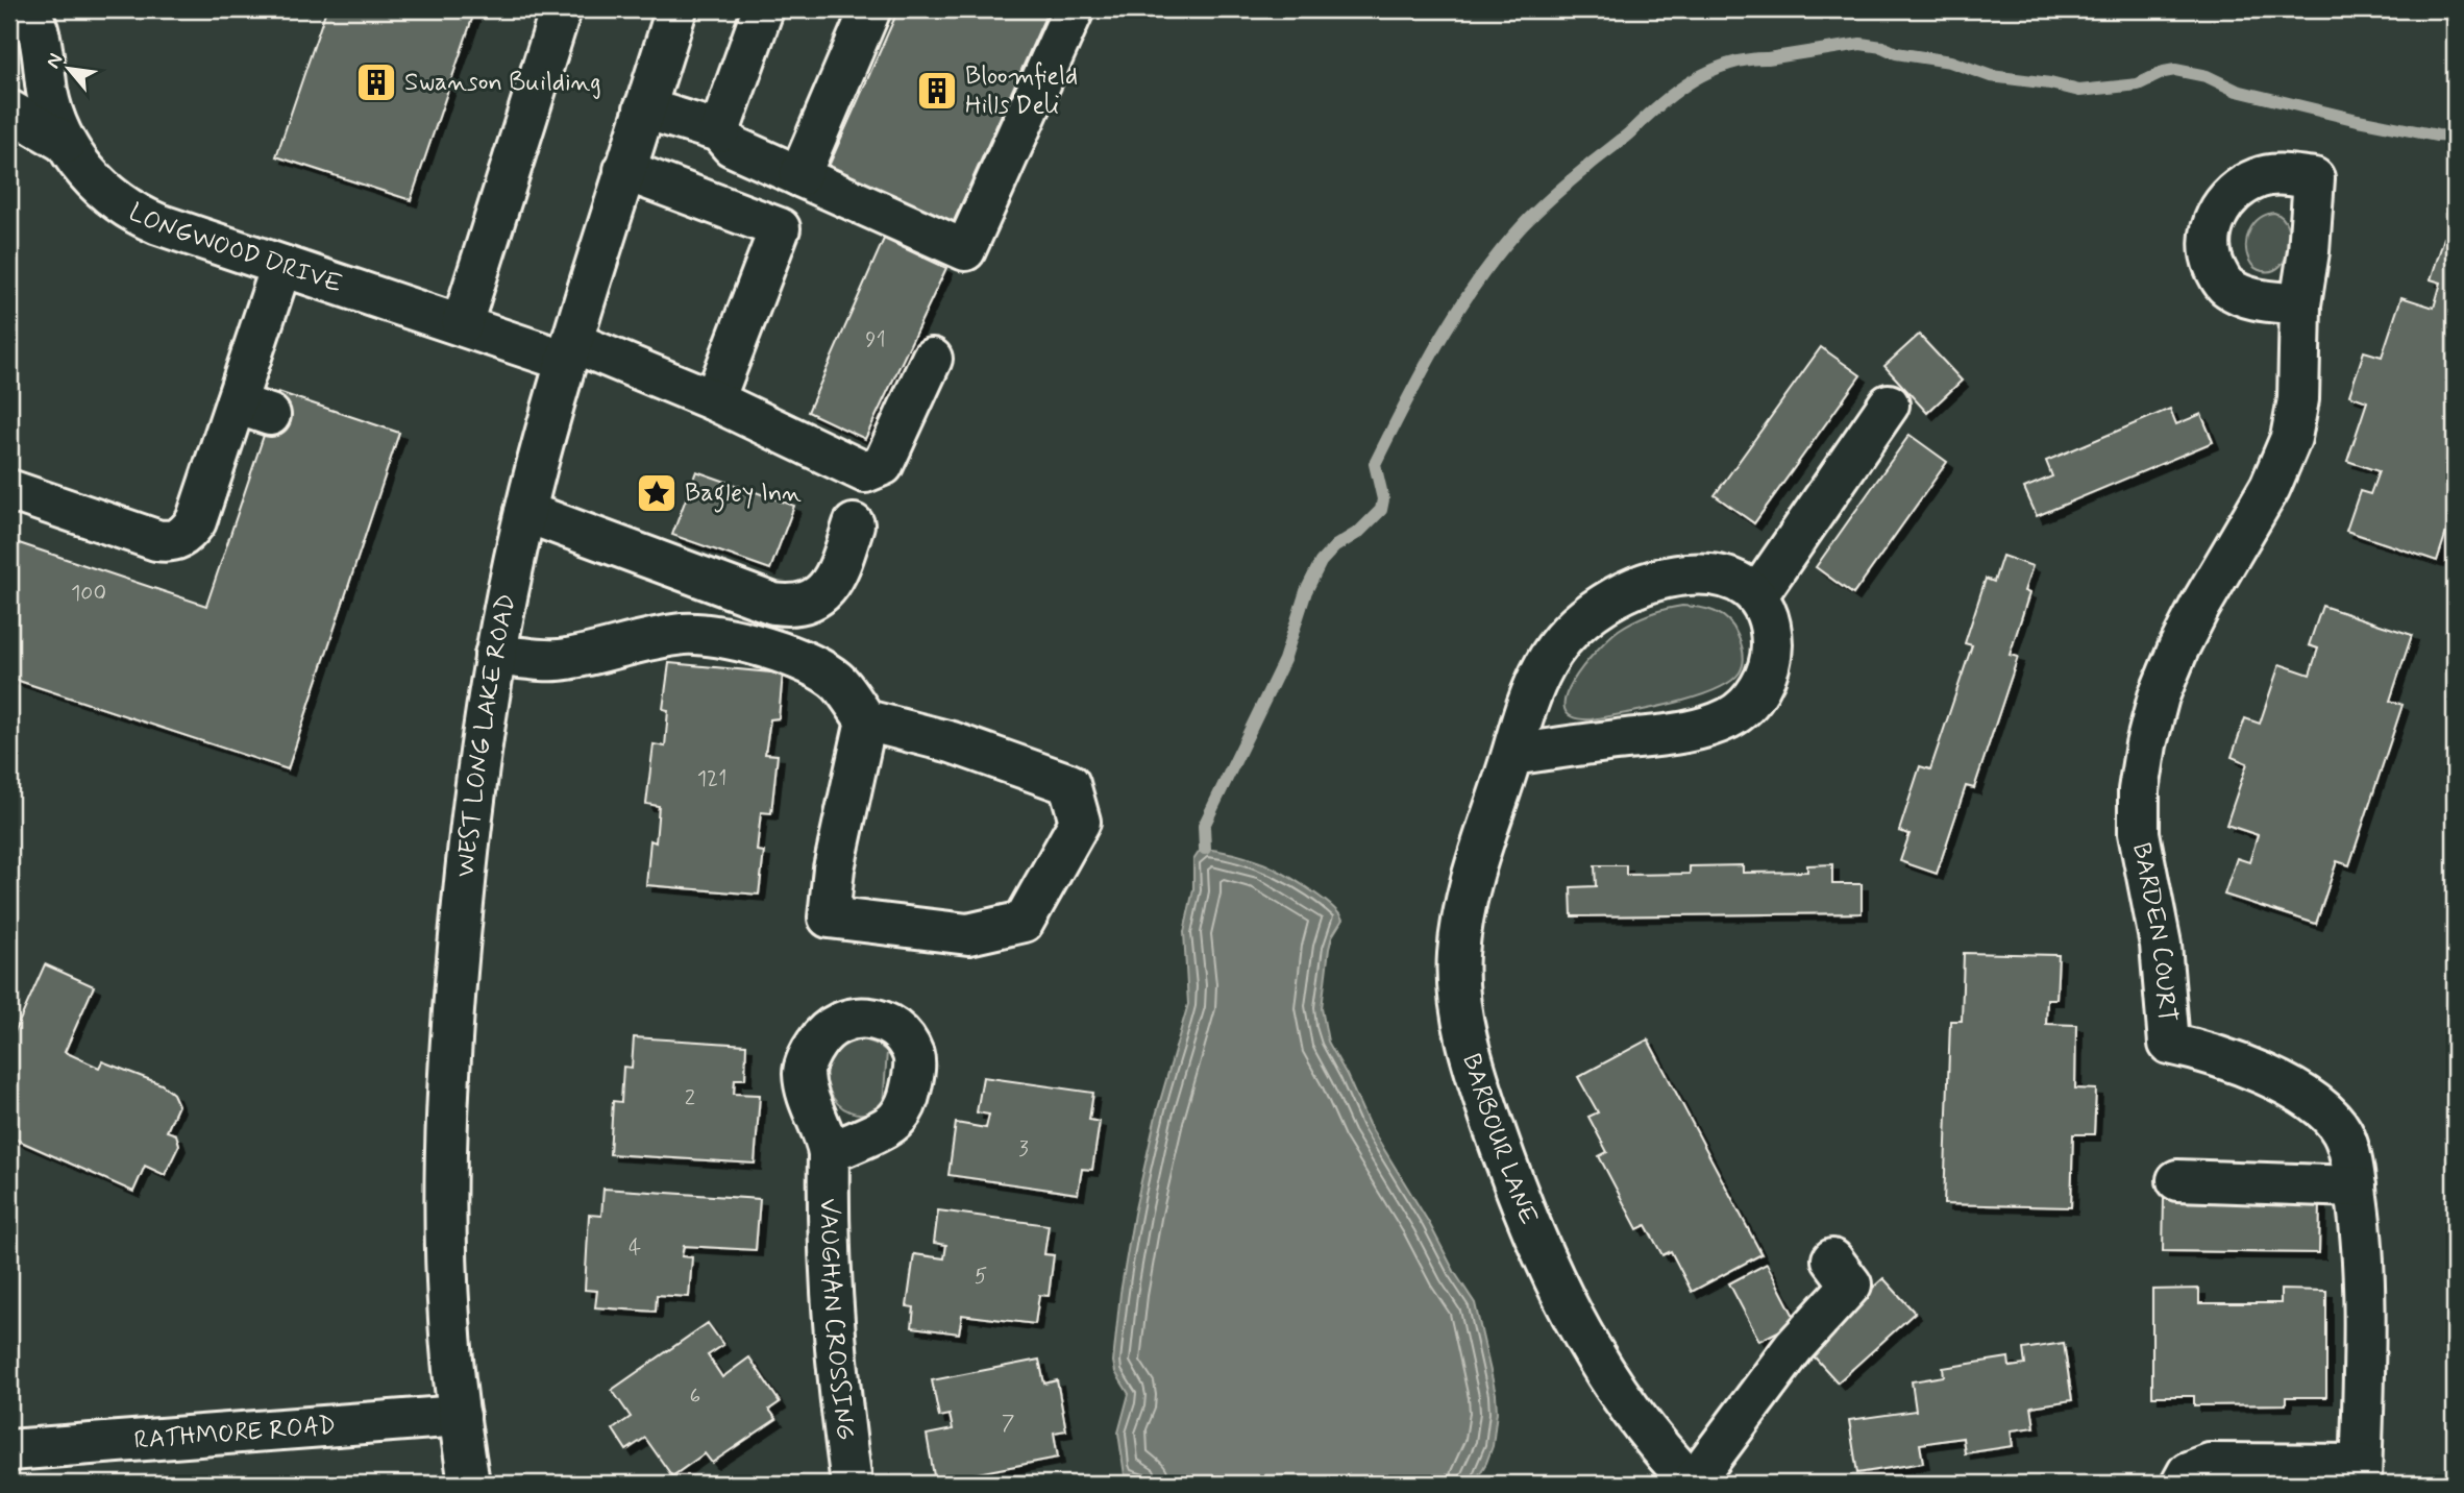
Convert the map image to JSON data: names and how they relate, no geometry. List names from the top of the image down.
{
  "streets": {
    "street": [
      "LONGWOOD DRIVE",
      "WEST LONG LAKE ROAD",
      "BARDEN COURT",
      "BARBOUR LANE",
      "VAUGHAN CROSSING",
      "RATHMORE ROAD"
    ]
  },
  "crossings": [
    ["LONGWOOD DRIVE", "WEST LONG LAKE ROAD"],
    ["WEST LONG LAKE ROAD", "RATHMORE ROAD"]
  ],
  "places": {
    "building": ["Swanson Building", "Bloomfield Hills Deli"],
    "place": ["Bagley Inn"]
  },
  "house_numbers": [
    "91",
    "100",
    "121",
    "2",
    "3",
    "4",
    "5",
    "6",
    "7"
  ],
  "north": "top left"
}
